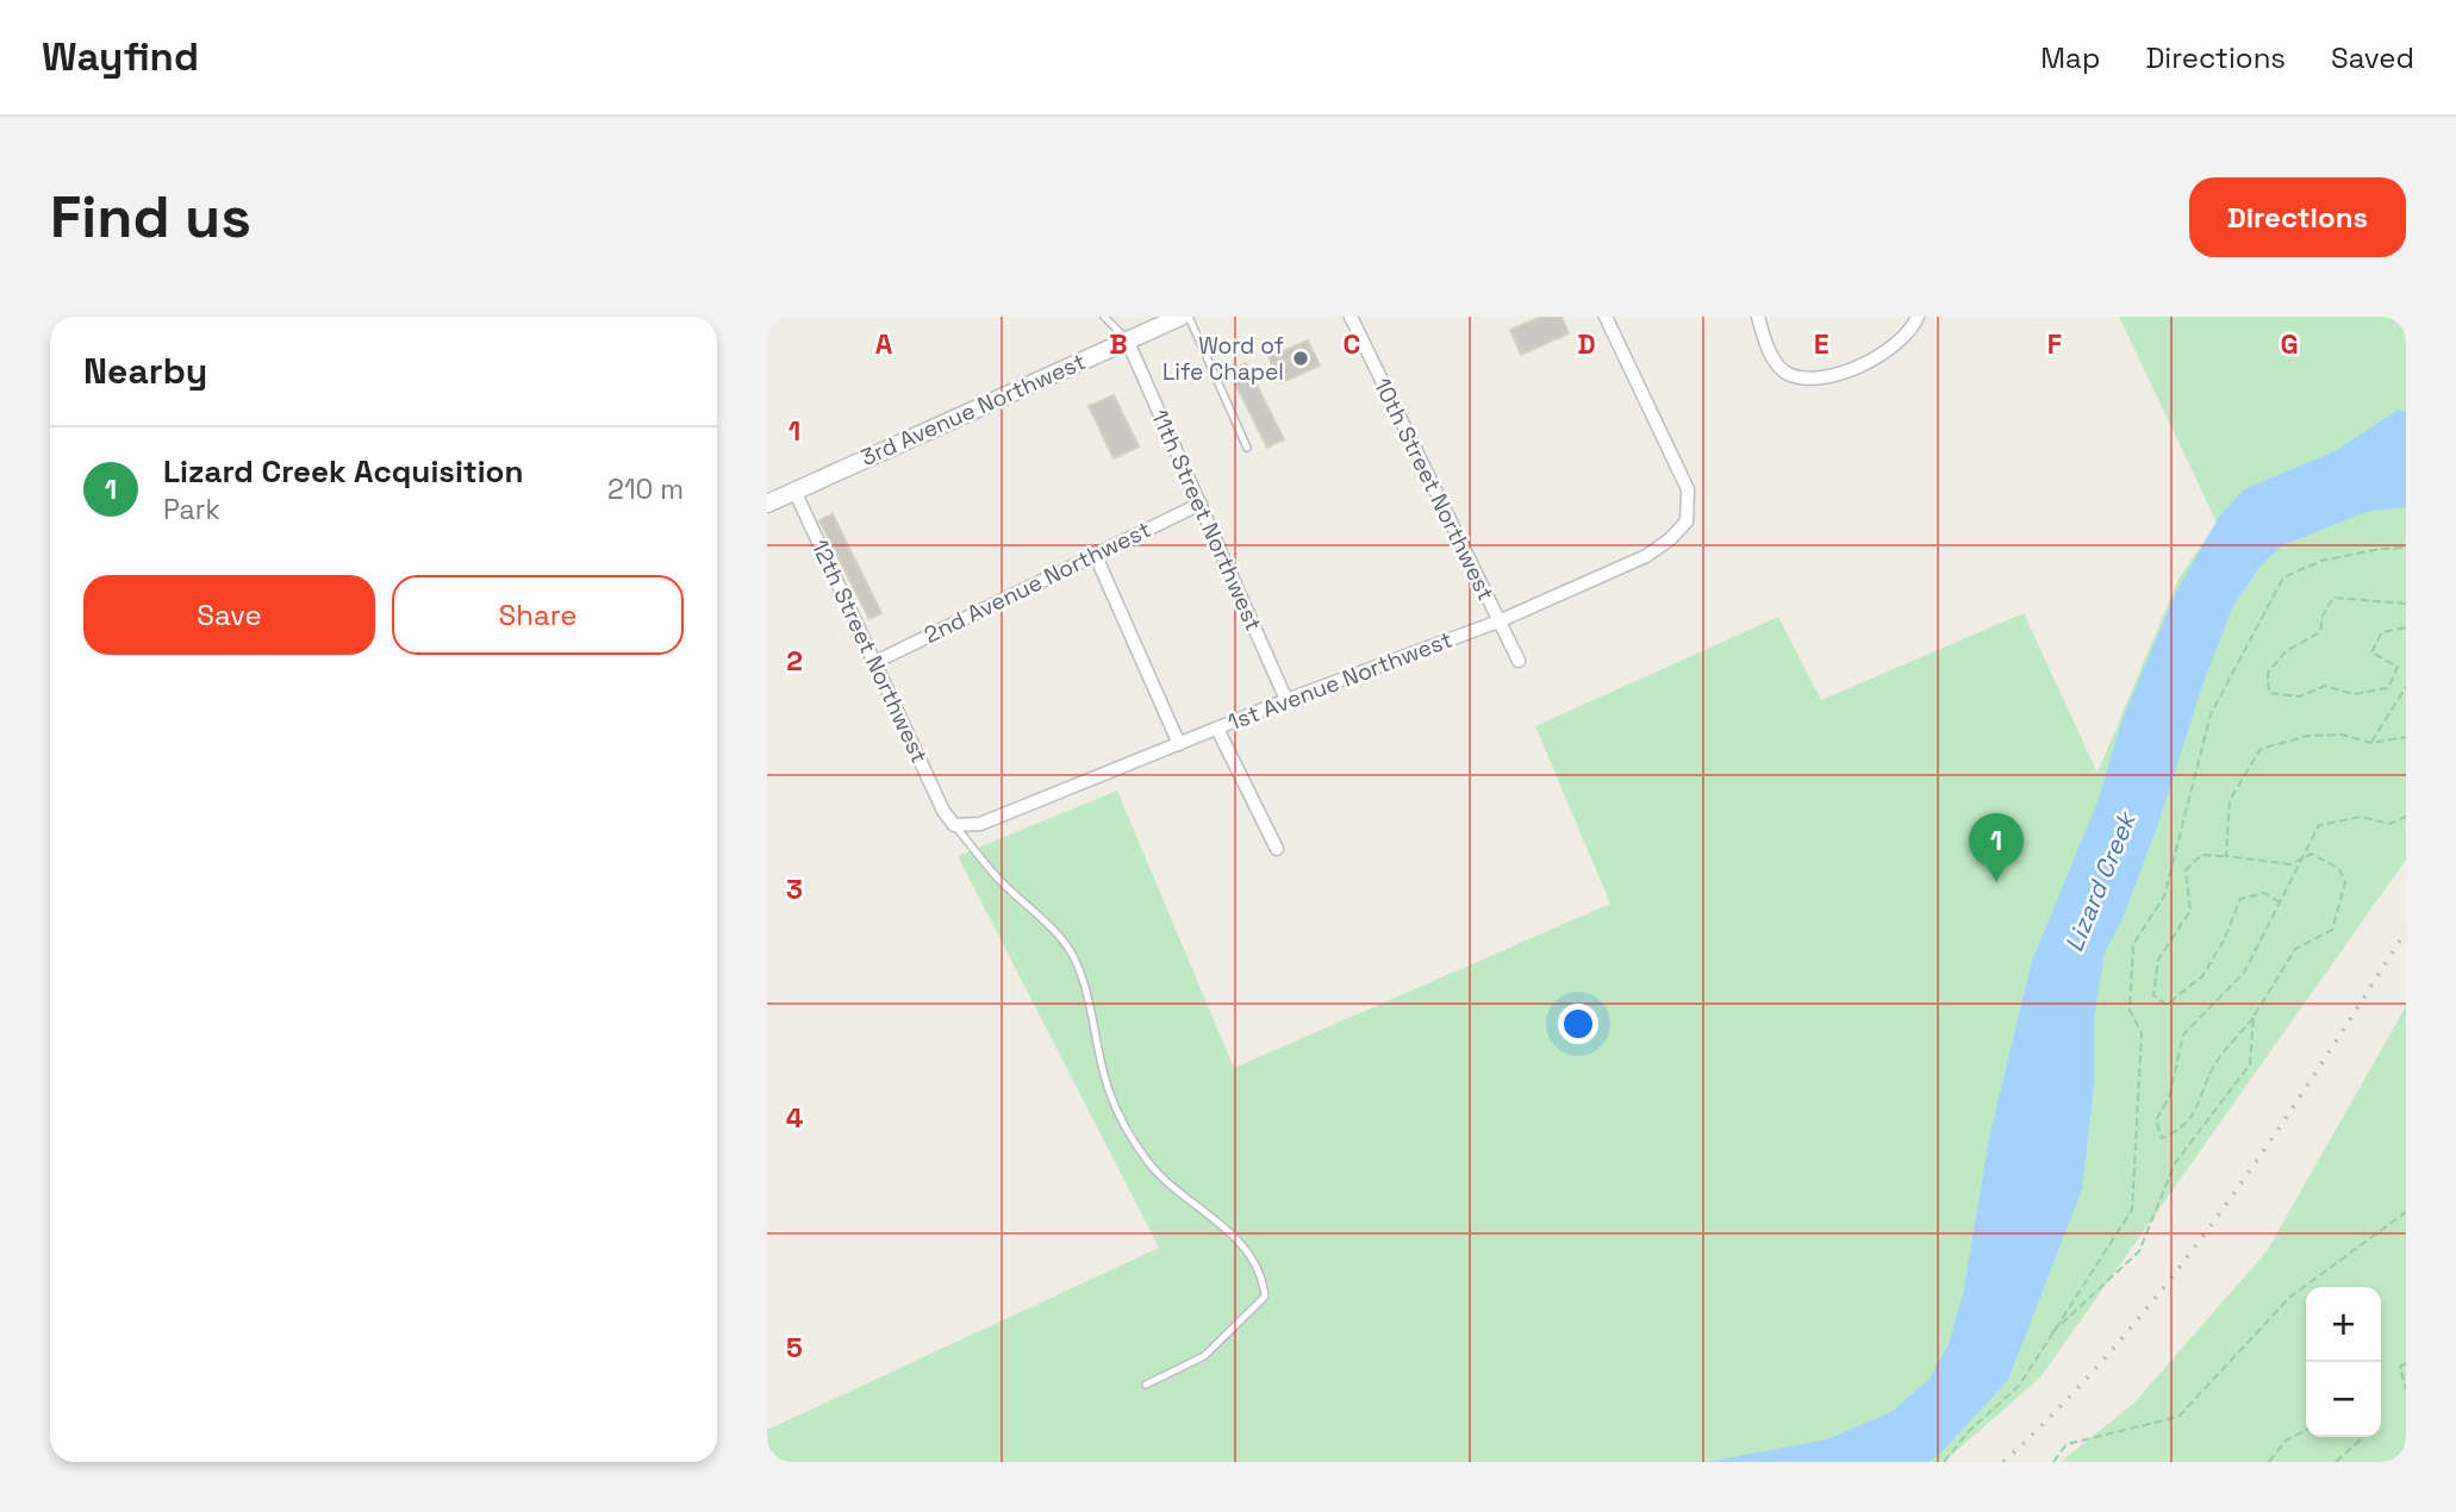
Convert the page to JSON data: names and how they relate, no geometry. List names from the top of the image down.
{
  "streets": {
    "main road": ["3rd Avenue Northwest"],
    "street": [
      "10th Street Northwest",
      "11th Street Northwest",
      "2nd Avenue Northwest",
      "12th Street Northwest",
      "1st Avenue Northwest"
    ]
  },
  "crossings": [
    ["3rd Avenue Northwest", "11th Street Northwest"],
    ["3rd Avenue Northwest", "12th Street Northwest"],
    ["10th Street Northwest", "1st Avenue Northwest"],
    ["11th Street Northwest", "2nd Avenue Northwest"],
    ["11th Street Northwest", "1st Avenue Northwest"],
    ["2nd Avenue Northwest", "12th Street Northwest"],
    ["12th Street Northwest", "1st Avenue Northwest"]
  ],
  "water": ["Lizard Creek"],
  "places": ["Word of Life Chapel"],
  "page": {
    "header": "Wayfind",
    "nav": ["Map", "Directions", "Saved"],
    "buttons": [
      "Directions",
      ["Save", "Share"]
    ],
    "title": "Find us",
    "heading": "Nearby",
    "list": [
      {
        "mark": "1",
        "name": "Lizard Creek Acquisition",
        "note": "Park",
        "value": "210 m"
      }
    ],
    "pins": "1",
    "map_buttons": ["+", "−"]
  },
  "grid": {
    "columns": [
      "A",
      "B",
      "C",
      "D",
      "E",
      "F",
      "G"
    ],
    "rows": [
      "1",
      "2",
      "3",
      "4",
      "5"
    ]
  }
}
